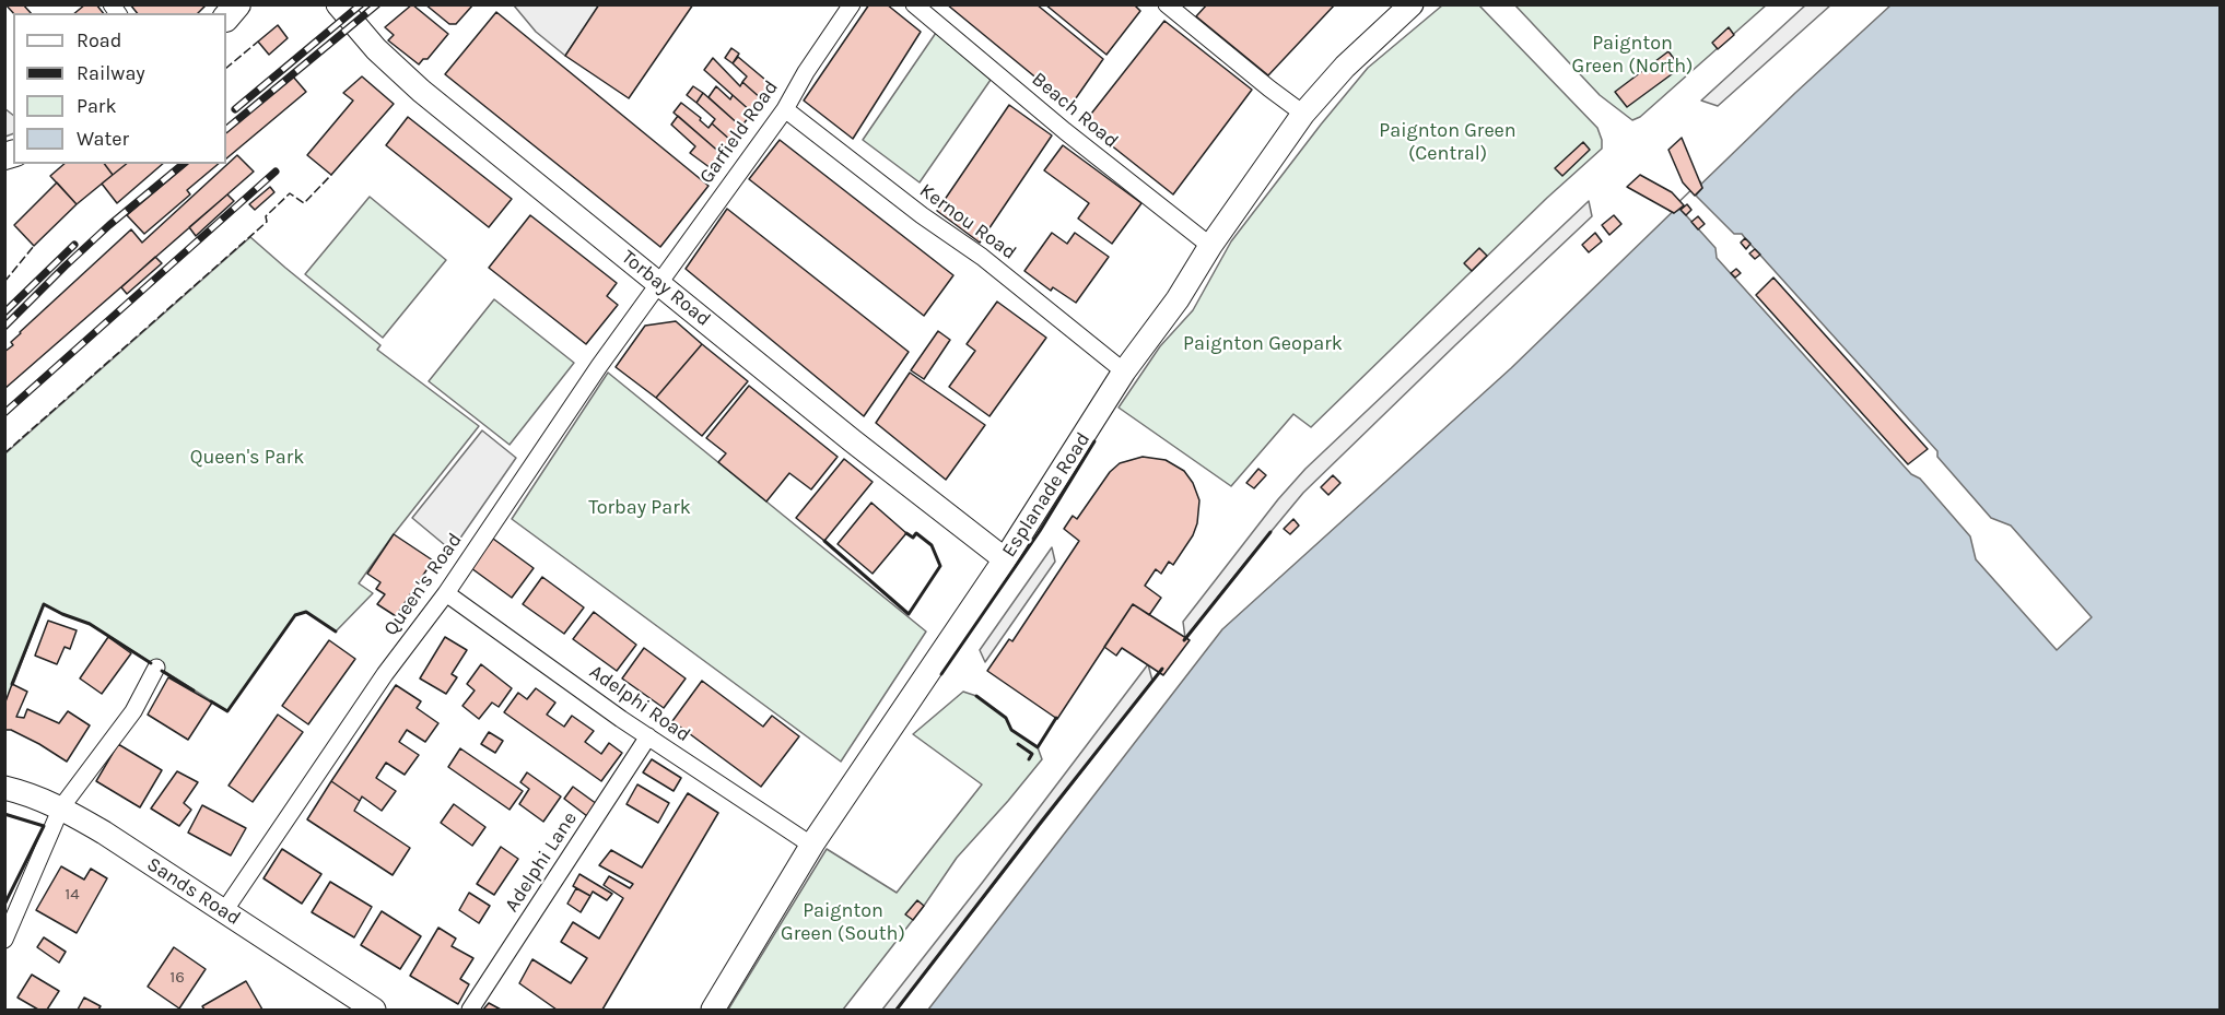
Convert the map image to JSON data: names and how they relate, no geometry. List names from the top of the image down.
{
  "streets": {
    "main road": ["Torbay Road", "Esplanade Road", "Sands Road"],
    "street": [
      "Beach Road",
      "Garfield Road",
      "Kernou Road",
      "Queen's Road",
      "Adelphi Road",
      "Adelphi Lane"
    ]
  },
  "crossings": [
    ["Beach Road", "Esplanade Road"],
    ["Garfield Road", "Kernou Road"],
    ["Garfield Road", "Torbay Road"],
    ["Garfield Road", "Queen's Road"],
    ["Kernou Road", "Esplanade Road"],
    ["Torbay Road", "Esplanade Road"],
    ["Torbay Road", "Queen's Road"],
    ["Esplanade Road", "Adelphi Road"],
    ["Queen's Road", "Adelphi Road"],
    ["Queen's Road", "Sands Road"],
    ["Adelphi Road", "Adelphi Lane"]
  ],
  "parks": [
    "Paignton Green (North)",
    "Paignton Green (Central)",
    "Paignton Geopark",
    "Queen's Park",
    "Torbay Park",
    "Paignton Green (South)"
  ],
  "house_numbers": ["14", "16"],
  "legend": [
    "Road",
    "Railway",
    "Park",
    "Water"
  ]
}
